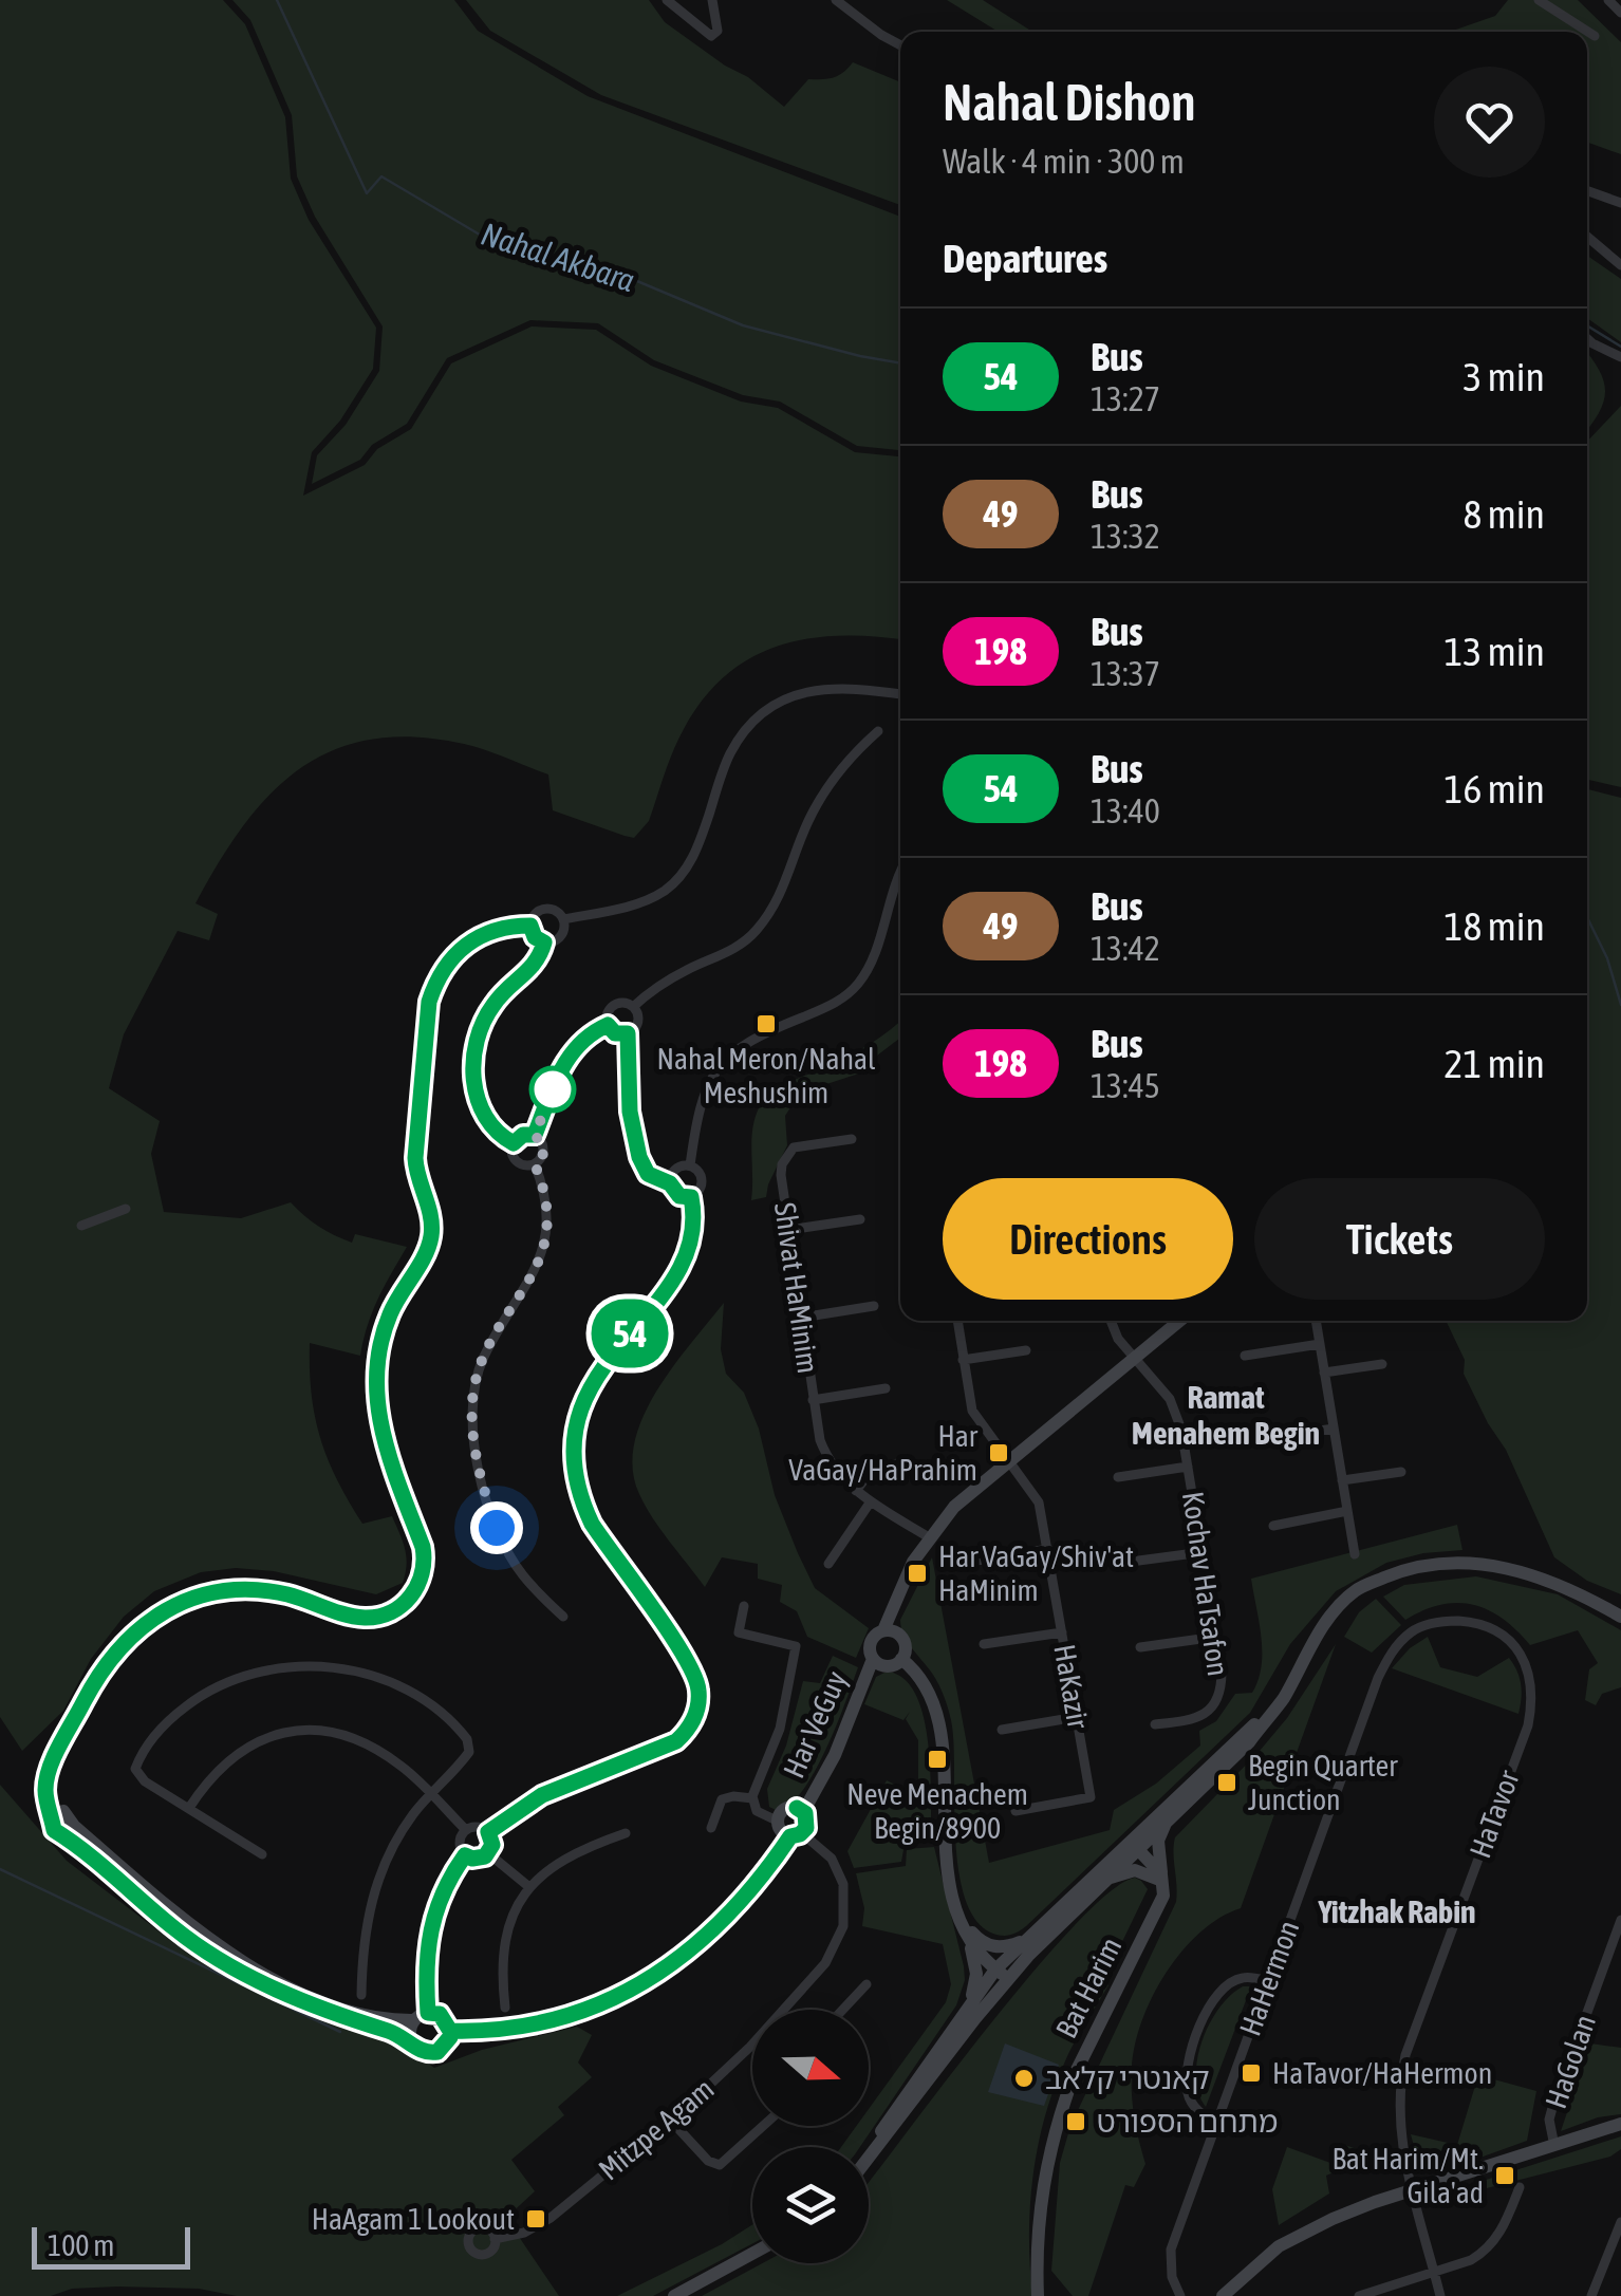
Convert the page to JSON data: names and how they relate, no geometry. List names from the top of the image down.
{
  "streets": {
    "street": [
      "Shivat HaMinim",
      "Kochav HaTsafon",
      "HaKazir",
      "Har VeGuy",
      "HaTavor",
      "HaHermon",
      "Bat Harim",
      "HaGolan",
      "Mitzpe Agam"
    ]
  },
  "crossings": [
    ["Har VeGuy", "Mitzpe Agam"],
    ["HaTavor", "HaHermon"]
  ],
  "districts": ["Ramat Menahem Begin", "Yitzhak Rabin"],
  "water": ["Nahal Akbara"],
  "places": {
    "transit": [
      "Nahal Meron/Nahal Meshushim",
      "Har VaGay/HaPrahim",
      "Har VaGay/Shiv'at HaMinim",
      "Neve Menachem Begin/8900",
      "Begin Quarter Junction",
      "HaTavor/HaHermon",
      "מתחם הספורט",
      "Bat Harim/Mt. Gila'ad",
      "HaAgam 1 Lookout"
    ],
    "other": ["קאנטרי קלאב"]
  },
  "lines": ["bus line 54"],
  "scale_bar": "100 m",
  "north": "right",
  "page": {
    "on_map": "54",
    "heading": [
      ["Nahal Dishon", "Walk · 4 min · 300 m"],
      "Departures"
    ],
    "list": [
      {
        "mark": "54",
        "name": "Bus",
        "note": "13:27",
        "value": "3 min"
      },
      {
        "mark": "49",
        "name": "Bus",
        "note": "13:32",
        "value": "8 min"
      },
      {
        "mark": "198",
        "name": "Bus",
        "note": "13:37",
        "value": "13 min"
      },
      {
        "mark": "54",
        "name": "Bus",
        "note": "13:40",
        "value": "16 min"
      },
      {
        "mark": "49",
        "name": "Bus",
        "note": "13:42",
        "value": "18 min"
      },
      {
        "mark": "198",
        "name": "Bus",
        "note": "13:45",
        "value": "21 min"
      }
    ],
    "buttons": ["Directions", "Tickets"],
    "scale": "100 m"
  }
}
